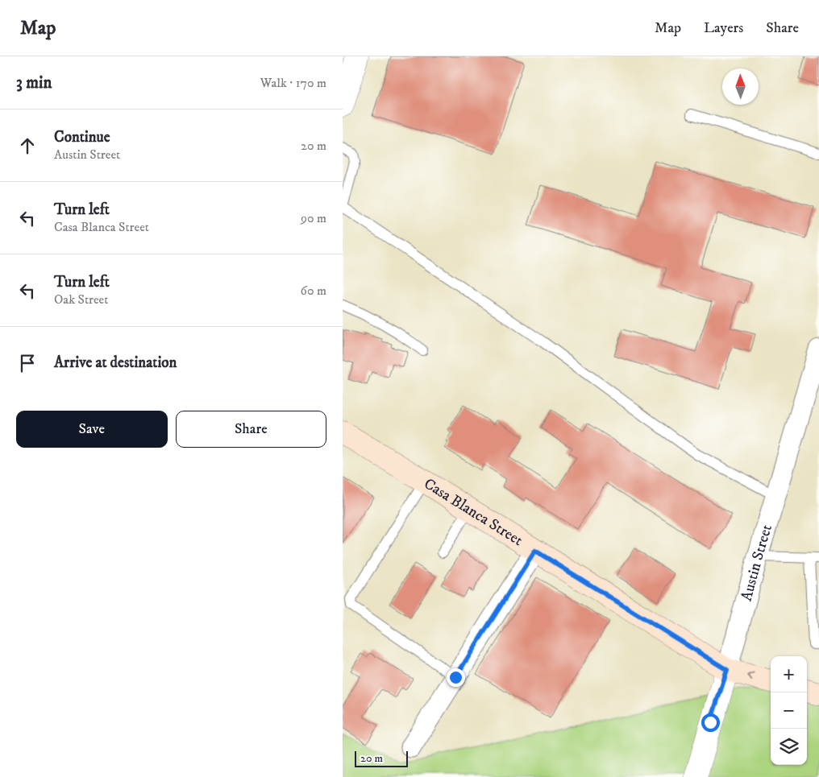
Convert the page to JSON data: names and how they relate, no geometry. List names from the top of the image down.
{
  "streets": {
    "main road": ["Casa Blanca Street"],
    "street": ["Austin Street"]
  },
  "crossings": [
    ["Casa Blanca Street", "Austin Street"]
  ],
  "scale_bar": "20 m",
  "north": "top",
  "page": {
    "header": "Map",
    "nav": ["Map", "Layers", "Share"],
    "heading": ["3 min", "Walk · 170 m"],
    "list": [
      ["Continue", "Austin Street", "20 m"],
      ["Turn left", "Casa Blanca Street", "90 m"],
      ["Turn left", "Oak Street", "60 m"],
      "Arrive at destination"
    ],
    "buttons": ["Save", "Share"],
    "map_buttons": ["+", "−"],
    "scale": "20 m"
  }
}
